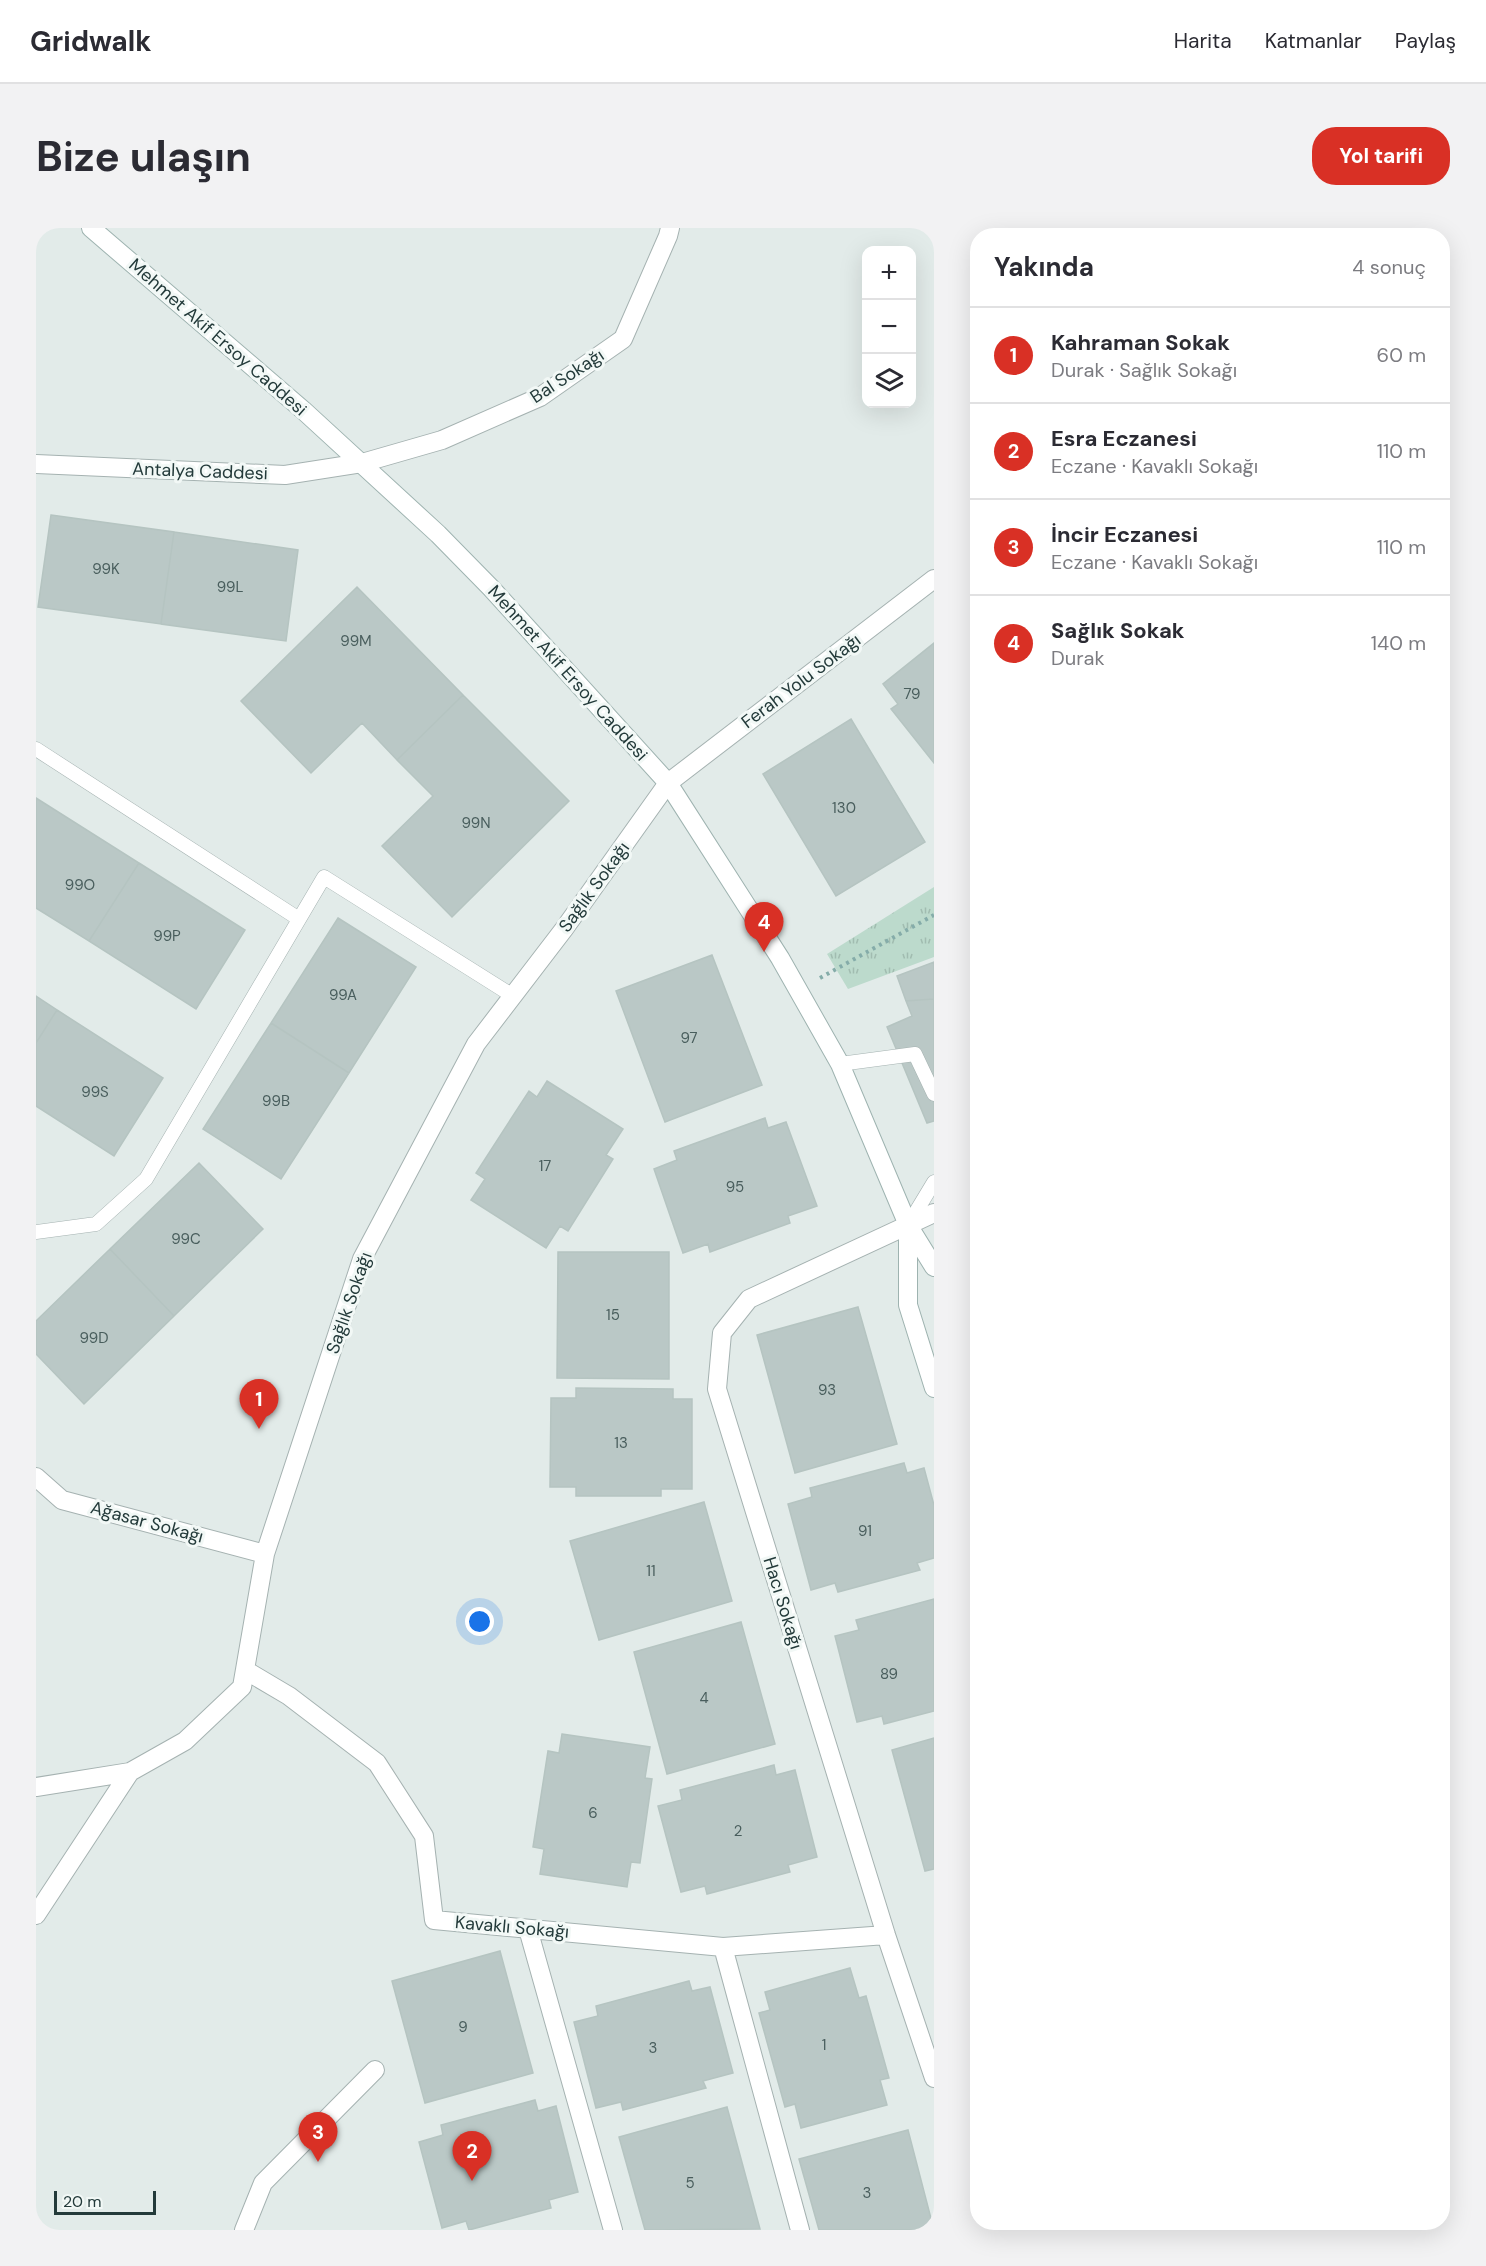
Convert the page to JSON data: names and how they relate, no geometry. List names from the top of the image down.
{
  "streets": {
    "street": [
      "Mehmet Akif Ersoy Caddesi",
      "Bal Sokağı",
      "Antalya Caddesi",
      "Ferah Yolu Sokağı",
      "Sağlık Sokağı",
      "Ağasar Sokağı",
      "Hacı Sokağı",
      "Kavaklı Sokağı"
    ]
  },
  "crossings": [
    ["Mehmet Akif Ersoy Caddesi", "Bal Sokağı"],
    ["Mehmet Akif Ersoy Caddesi", "Antalya Caddesi"],
    ["Mehmet Akif Ersoy Caddesi", "Ferah Yolu Sokağı"],
    ["Mehmet Akif Ersoy Caddesi", "Sağlık Sokağı"],
    ["Mehmet Akif Ersoy Caddesi", "Hacı Sokağı"],
    ["Bal Sokağı", "Antalya Caddesi"],
    ["Ferah Yolu Sokağı", "Sağlık Sokağı"],
    ["Sağlık Sokağı", "Ağasar Sokağı"],
    ["Sağlık Sokağı", "Kavaklı Sokağı"],
    ["Hacı Sokağı", "Kavaklı Sokağı"]
  ],
  "house_numbers": [
    "99K",
    "99L",
    "99M",
    "79",
    "130",
    "99N",
    "99O",
    "99P",
    "99A",
    "97",
    "99S",
    "99B",
    "17",
    "95",
    "99C",
    "15",
    "99D",
    "93",
    "13",
    "91",
    "11",
    "89",
    "4",
    "6",
    "2",
    "9",
    "1",
    "3",
    "5",
    "3"
  ],
  "scale_bar": "20 m",
  "page": {
    "header": "Gridwalk",
    "nav": ["Harita", "Katmanlar", "Paylaş"],
    "buttons": "Yol tarifi",
    "title": "Bize ulaşın",
    "heading": ["Yakında", "4 sonuç"],
    "map_buttons": ["+", "−"],
    "list": [
      {
        "mark": "1",
        "name": "Kahraman Sokak",
        "note": "Durak · Sağlık Sokağı",
        "value": "60 m"
      },
      {
        "mark": "2",
        "name": "Esra Eczanesi",
        "note": "Eczane · Kavaklı Sokağı",
        "value": "110 m"
      },
      {
        "mark": "3",
        "name": "İncir Eczanesi",
        "note": "Eczane · Kavaklı Sokağı",
        "value": "110 m"
      },
      {
        "mark": "4",
        "name": "Sağlık Sokak",
        "note": "Durak",
        "value": "140 m"
      }
    ],
    "pins": [
      "4",
      "1",
      "3",
      "2"
    ],
    "scale": "20 m"
  }
}
